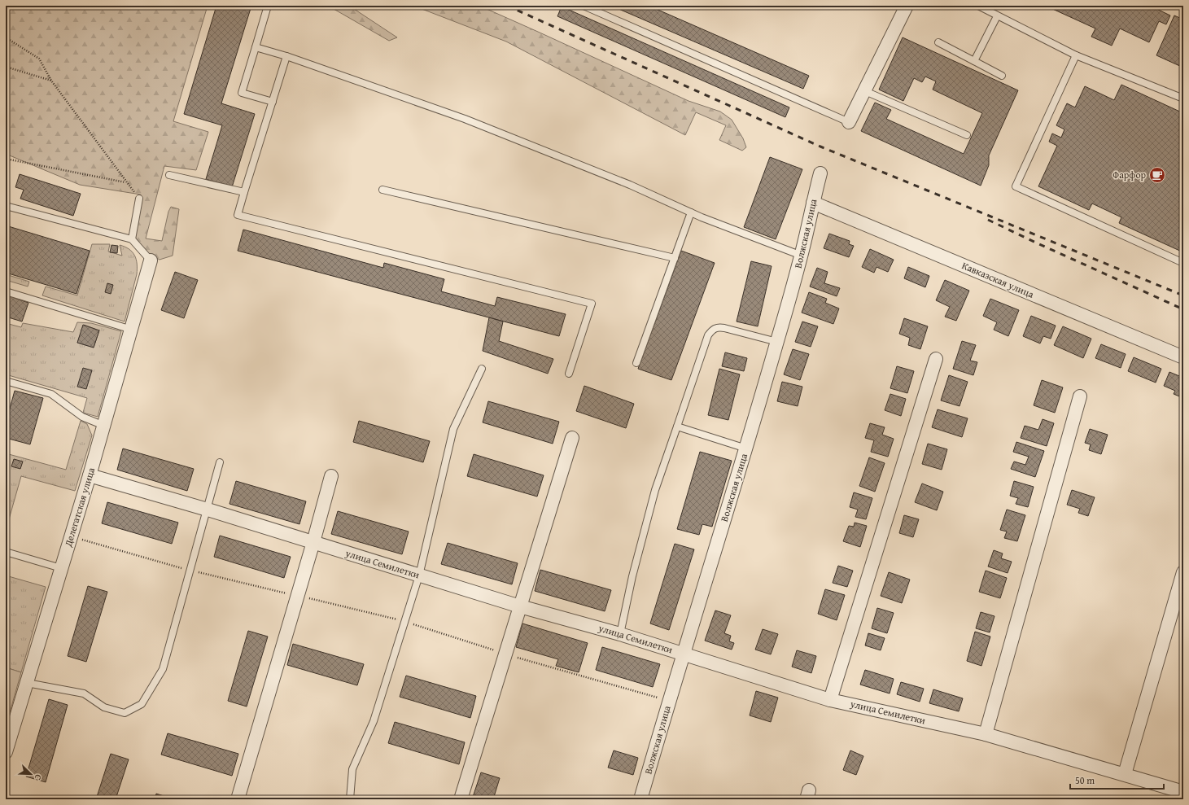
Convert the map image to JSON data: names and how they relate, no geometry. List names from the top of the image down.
{
  "streets": {
    "street": [
      "Волжская улица",
      "Кавказская улица",
      "Делегатская улица",
      "улица Семилетки"
    ]
  },
  "crossings": [
    ["Волжская улица", "Кавказская улица"],
    ["Волжская улица", "улица Семилетки"],
    ["Делегатская улица", "улица Семилетки"]
  ],
  "places": {
    "cafe": ["Фарфор"]
  },
  "scale_bar": "50 m",
  "north": "bottom right"
}
